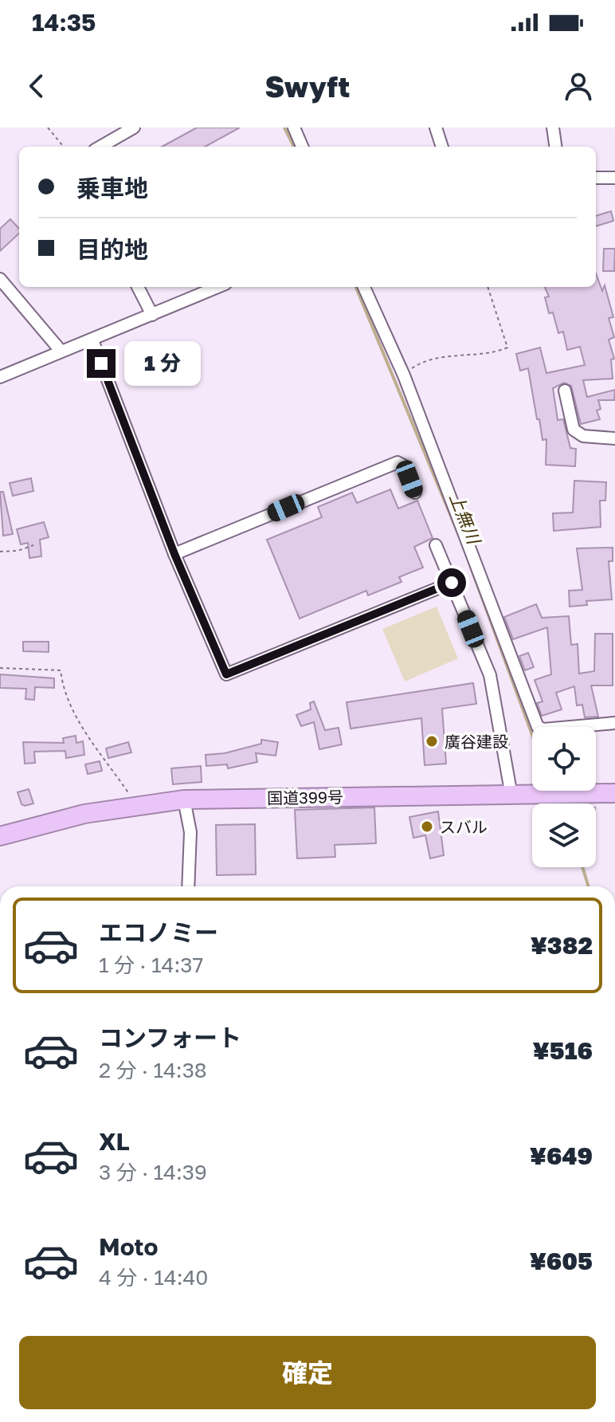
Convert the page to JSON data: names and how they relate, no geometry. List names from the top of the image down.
{
  "streets": {
    "highway": ["国道399号"]
  },
  "water": ["上無川"],
  "places": ["廣谷建設", "スバル"],
  "page": {
    "status": "14:35",
    "header": "Swyft",
    "banner": ["乗車地", "目的地"],
    "bubble": "1 分",
    "list": [
      {
        "name": "エコノミー",
        "note": "1 分 · 14:37",
        "value": "¥382"
      },
      {
        "name": "コンフォート",
        "note": "2 分 · 14:38",
        "value": "¥516"
      },
      {
        "name": "XL",
        "note": "3 分 · 14:39",
        "value": "¥649"
      },
      {
        "name": "Moto",
        "note": "4 分 · 14:40",
        "value": "¥605"
      }
    ],
    "buttons": "確定"
  }
}
